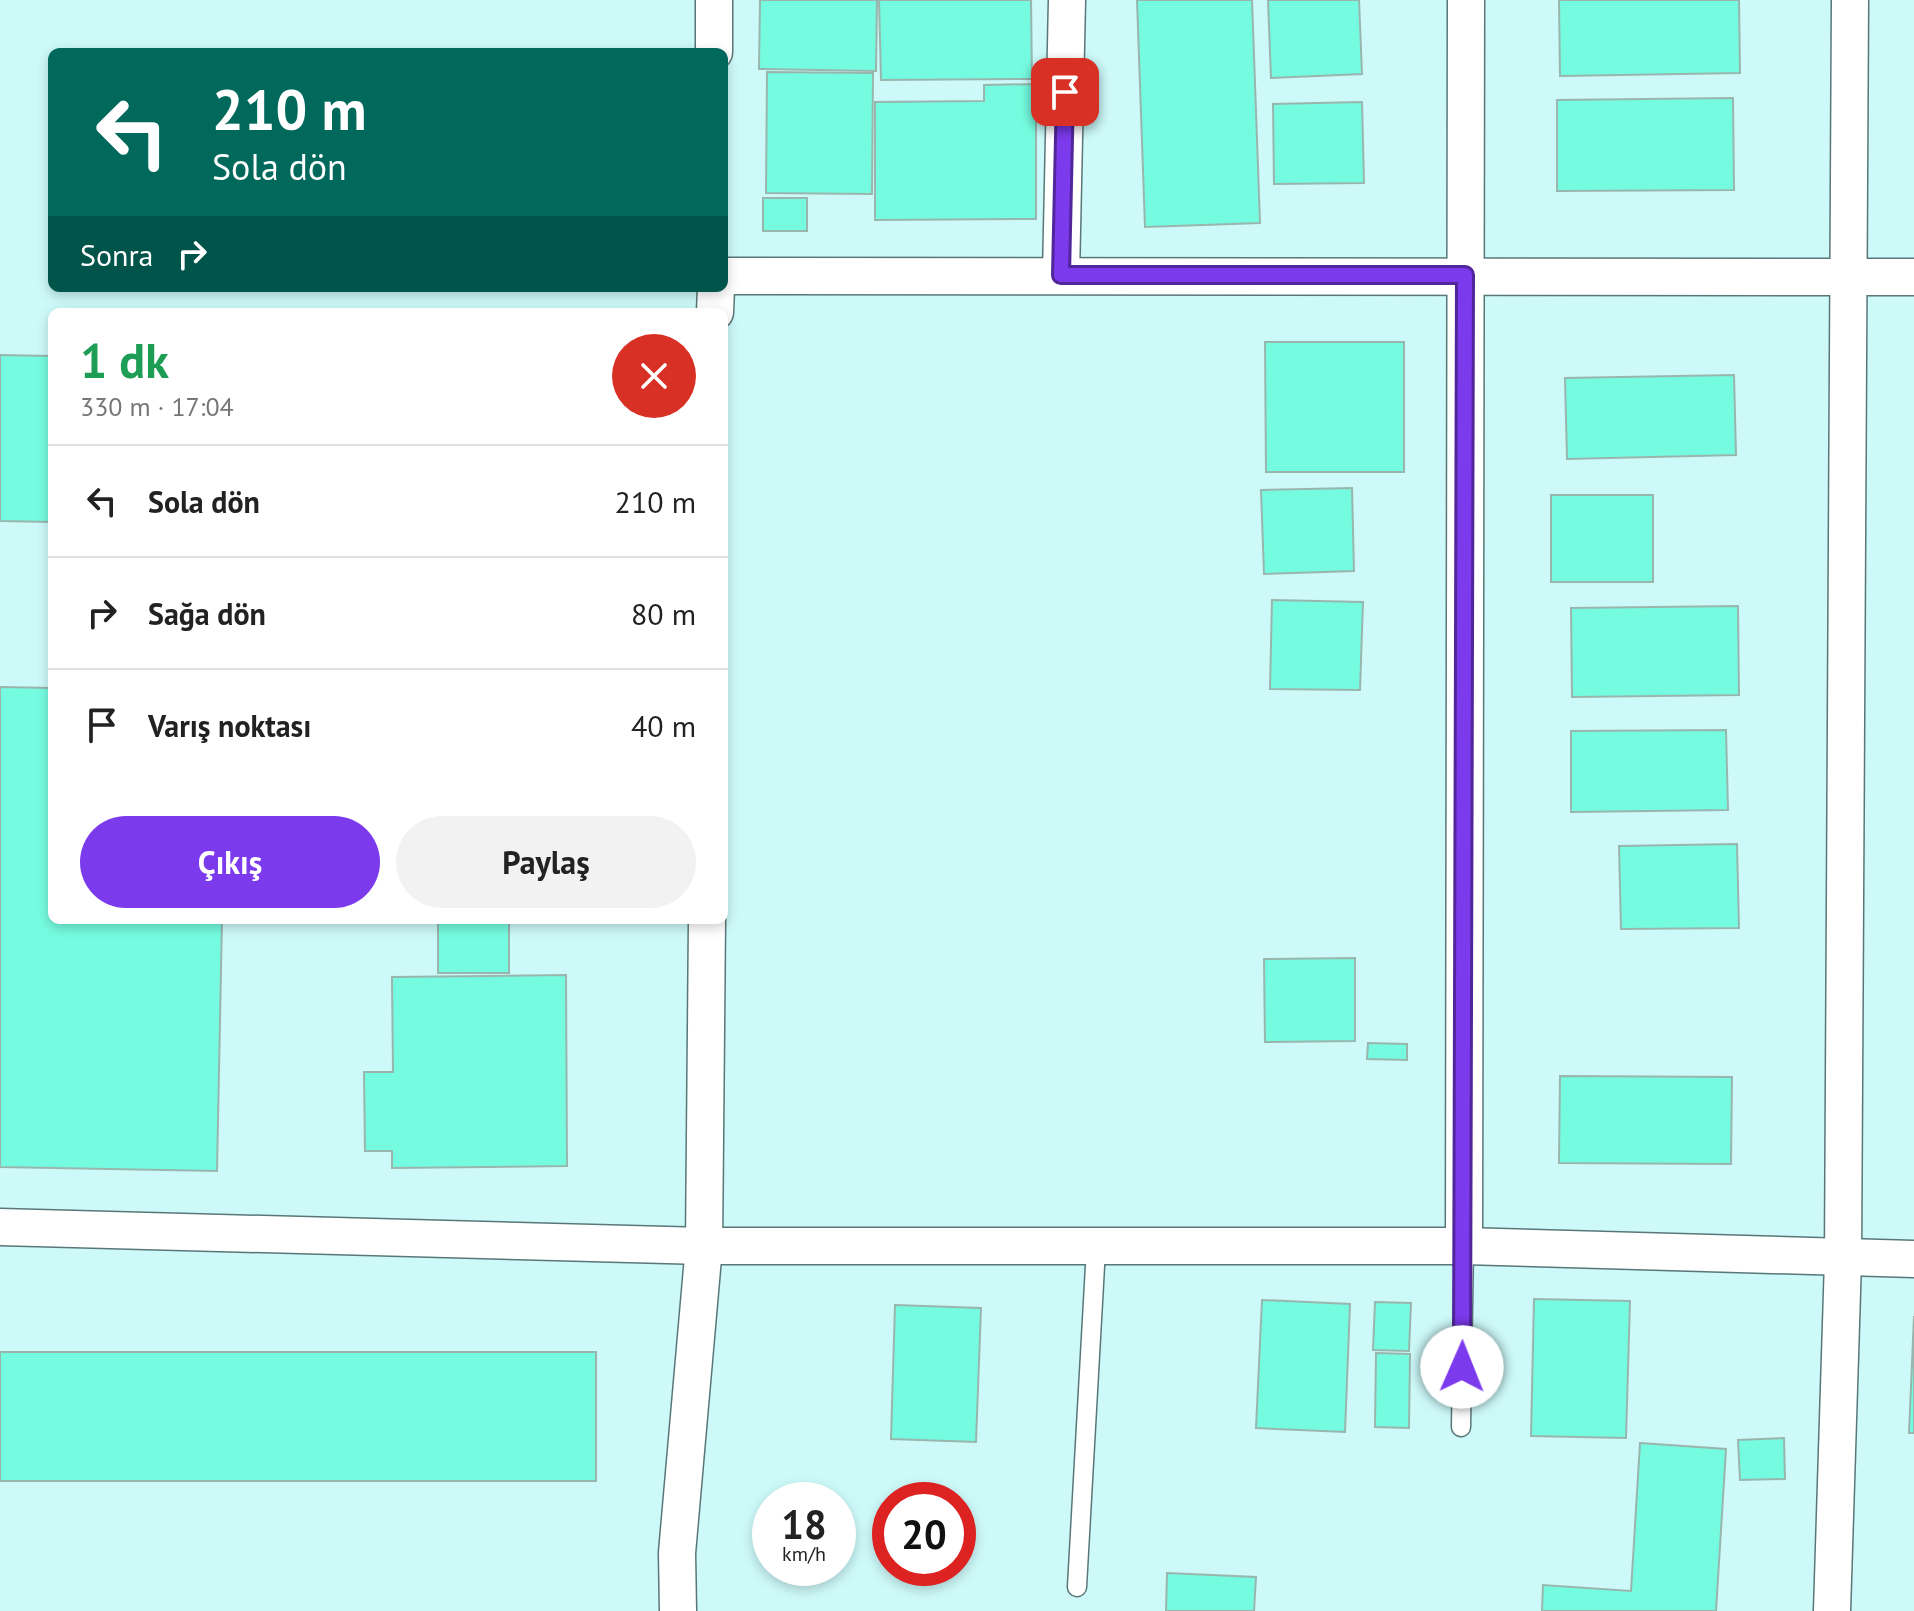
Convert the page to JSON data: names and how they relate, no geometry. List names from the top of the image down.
{
  "page": {
    "turn": ["210 m", "Sola dön"],
    "then": "Sonra",
    "heading": ["1 dk", "330 m · 17:04"],
    "list": [
      {
        "name": "Sola dön",
        "value": "210 m"
      },
      {
        "name": "Sağa dön",
        "value": "80 m"
      },
      {
        "name": "Varış noktası",
        "value": "40 m"
      }
    ],
    "buttons": ["Çıkış", "Paylaş"],
    "speed": "18 km/h",
    "limit": "20"
  }
}
